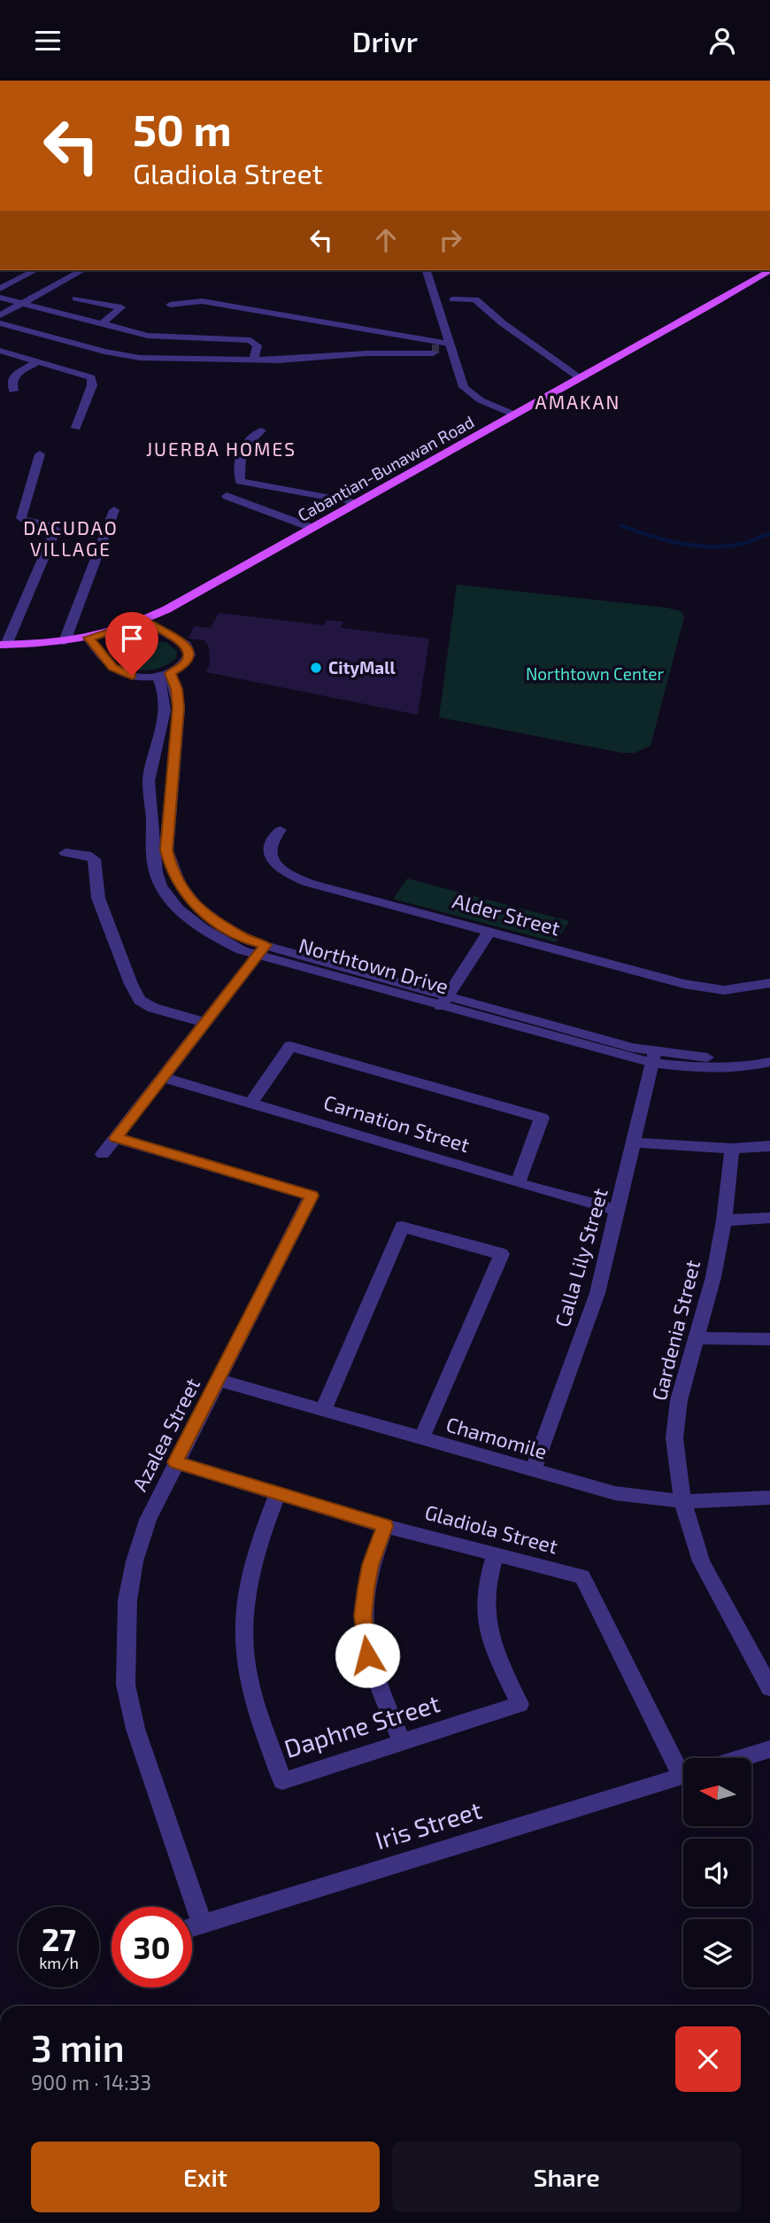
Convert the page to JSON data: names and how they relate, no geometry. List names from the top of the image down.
{
  "streets": {
    "main road": ["Cabantian-Bunawan Road"],
    "street": [
      "Alder Street",
      "Northtown Drive",
      "Carnation Street",
      "Calla Lily Street",
      "Gardenia Street",
      "Azalea Street",
      "Chamomile",
      "Gladiola Street",
      "Daphne Street",
      "Iris Street"
    ]
  },
  "crossings": [
    ["Northtown Drive", "Calla Lily Street"],
    ["Carnation Street", "Calla Lily Street"],
    ["Calla Lily Street", "Chamomile"],
    ["Gardenia Street", "Chamomile"],
    ["Azalea Street", "Chamomile"],
    ["Azalea Street", "Gladiola Street"],
    ["Azalea Street", "Iris Street"],
    ["Gladiola Street", "Daphne Street"]
  ],
  "districts": ["AMAKAN", "JUERBA HOMES", "DACUDAO VILLAGE"],
  "parks": ["Northtown Center"],
  "places": ["CityMall"],
  "north": "left",
  "page": {
    "header": "Drivr",
    "turn": ["50 m", "Gladiola Street"],
    "speed": "27 km/h",
    "limit": "30",
    "heading": ["3 min", "900 m · 14:33"],
    "buttons": ["Exit", "Share"]
  }
}
